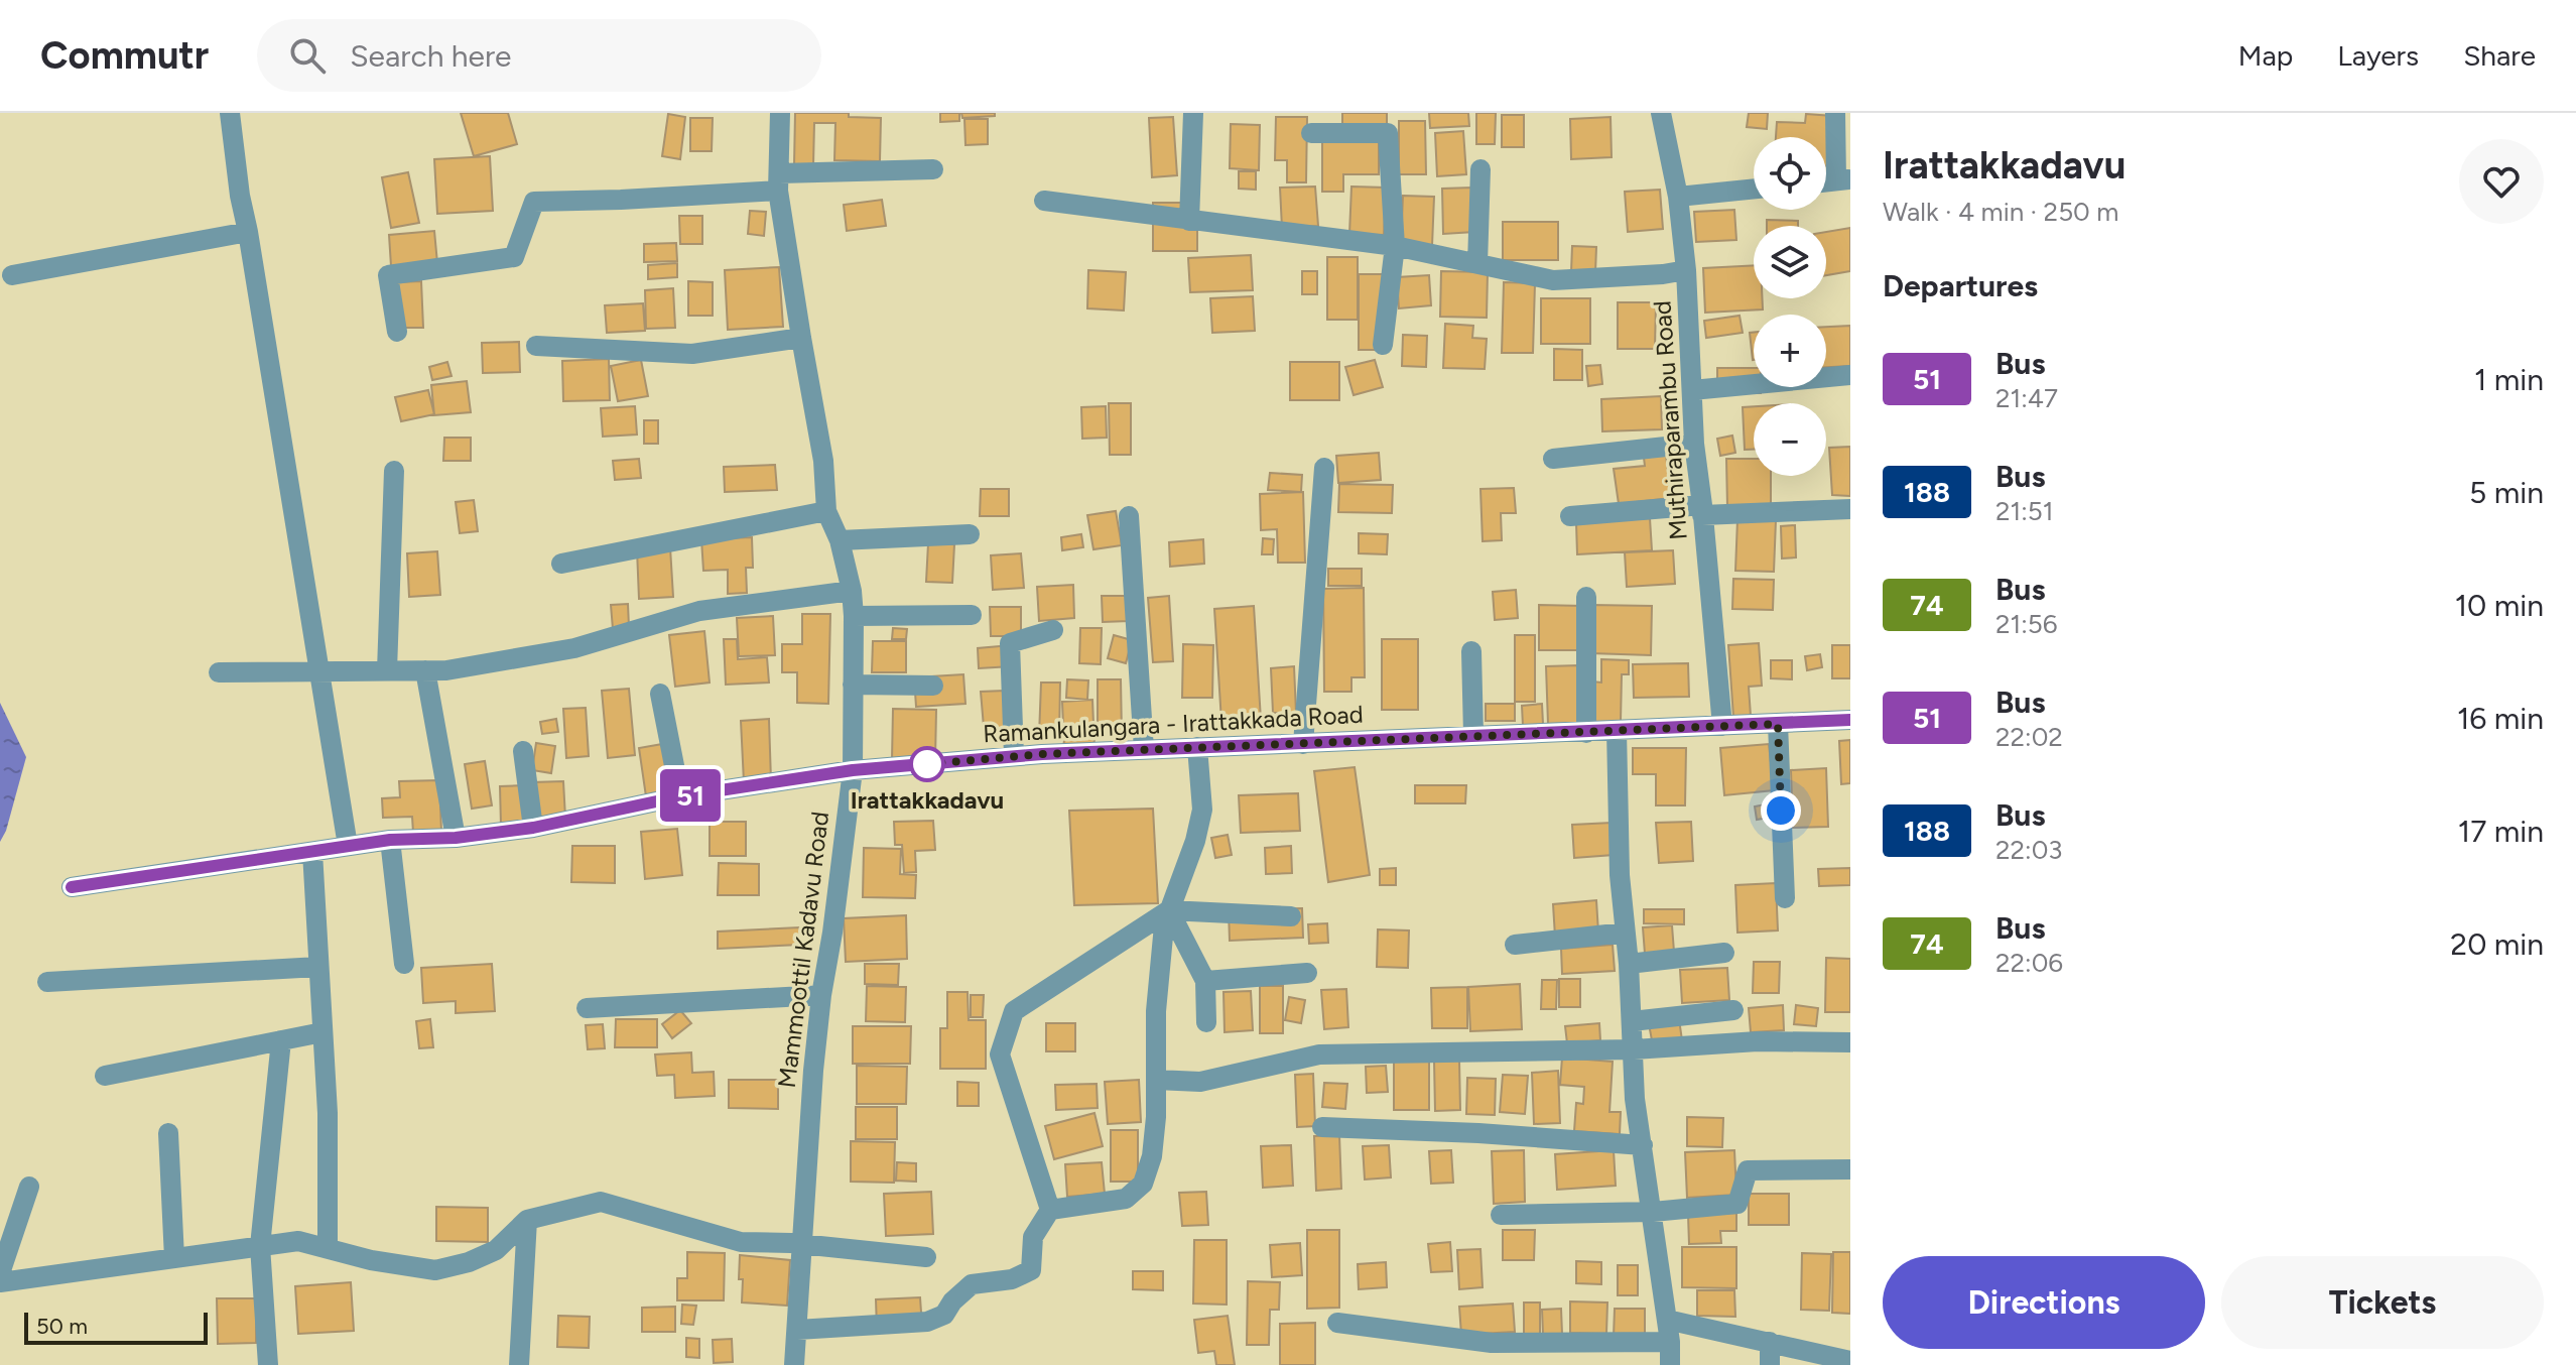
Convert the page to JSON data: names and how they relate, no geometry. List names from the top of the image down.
{
  "streets": {
    "street": ["Muthiraparambu Road", "Ramankulangara - Irattakkada Road", "Mammoottil Kadavu Road"]
  },
  "crossings": [
    ["Muthiraparambu Road", "Ramankulangara - Irattakkada Road"],
    ["Ramankulangara - Irattakkada Road", "Mammoottil Kadavu Road"]
  ],
  "places": ["Irattakkadavu"],
  "lines": ["bus line 51"],
  "scale_bar": "50 m",
  "page": {
    "header": "Commutr",
    "search": "Search here",
    "nav": ["Map", "Layers", "Share"],
    "on_map": "51",
    "heading": [
      ["Irattakkadavu", "Walk · 4 min · 250 m"],
      "Departures"
    ],
    "map_buttons": ["+", "−"],
    "list": [
      {
        "mark": "51",
        "name": "Bus",
        "note": "21:47",
        "value": "1 min"
      },
      {
        "mark": "188",
        "name": "Bus",
        "note": "21:51",
        "value": "5 min"
      },
      {
        "mark": "74",
        "name": "Bus",
        "note": "21:56",
        "value": "10 min"
      },
      {
        "mark": "51",
        "name": "Bus",
        "note": "22:02",
        "value": "16 min"
      },
      {
        "mark": "188",
        "name": "Bus",
        "note": "22:03",
        "value": "17 min"
      },
      {
        "mark": "74",
        "name": "Bus",
        "note": "22:06",
        "value": "20 min"
      }
    ],
    "buttons": ["Directions", "Tickets"],
    "scale": "50 m"
  }
}
